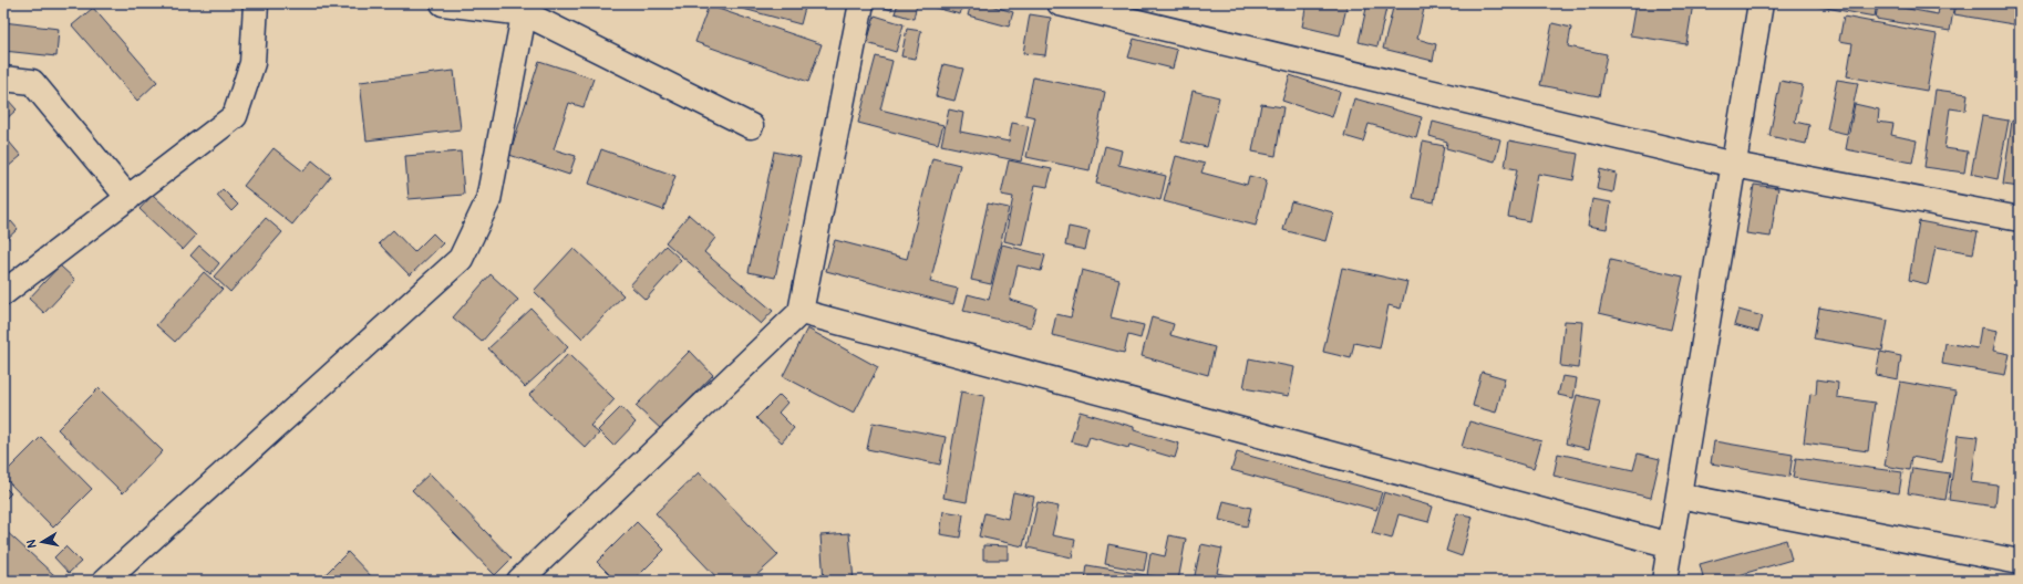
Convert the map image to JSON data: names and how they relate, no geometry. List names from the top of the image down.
{
  "north": "left"
}
